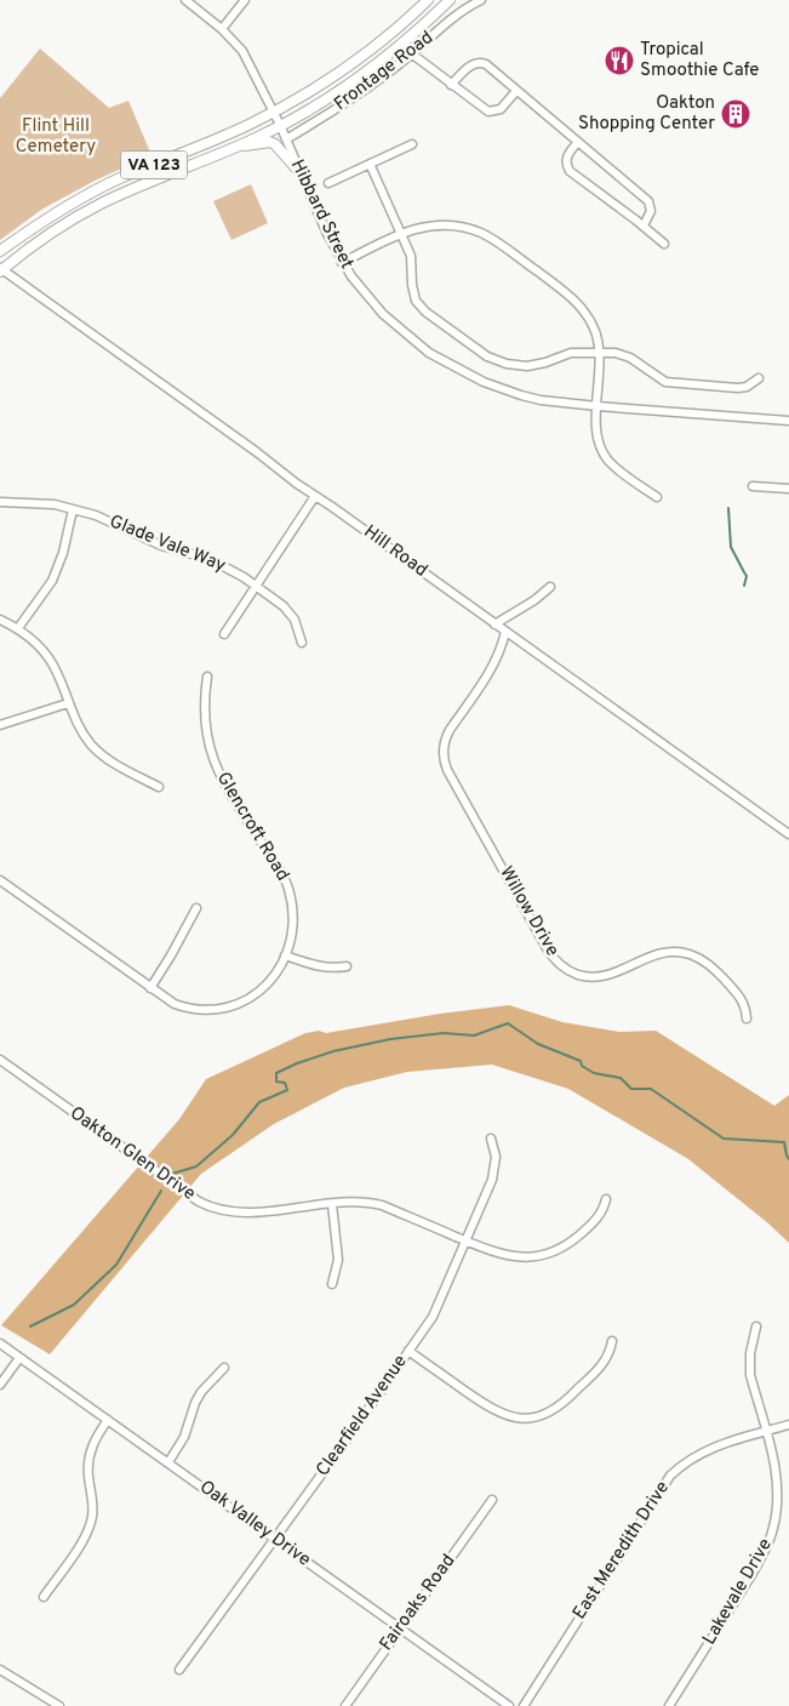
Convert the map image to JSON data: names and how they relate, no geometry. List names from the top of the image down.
{
  "streets": {
    "main road": ["VA 123"],
    "street": [
      "Frontage Road",
      "Hibbard Street",
      "Glade Vale Way",
      "Hill Road",
      "Glencroft Road",
      "Willow Drive",
      "Oakton Glen Drive",
      "Clearfield Avenue",
      "Oak Valley Drive",
      "East Meredith Drive",
      "Lakevale Drive",
      "Fairoaks Road"
    ]
  },
  "crossings": [
    ["Frontage Road", "Hibbard Street"],
    ["VA 123", "Hibbard Street"],
    ["VA 123", "Hill Road"],
    ["Hill Road", "Willow Drive"],
    ["Oakton Glen Drive", "Clearfield Avenue"],
    ["Clearfield Avenue", "Oak Valley Drive"],
    ["Oak Valley Drive", "Fairoaks Road"],
    ["East Meredith Drive", "Lakevale Drive"]
  ],
  "parks": ["Flint Hill Cemetery"],
  "places": {
    "restaurant": ["Tropical Smoothie Cafe"],
    "building": ["Oakton Shopping Center"]
  }
}
